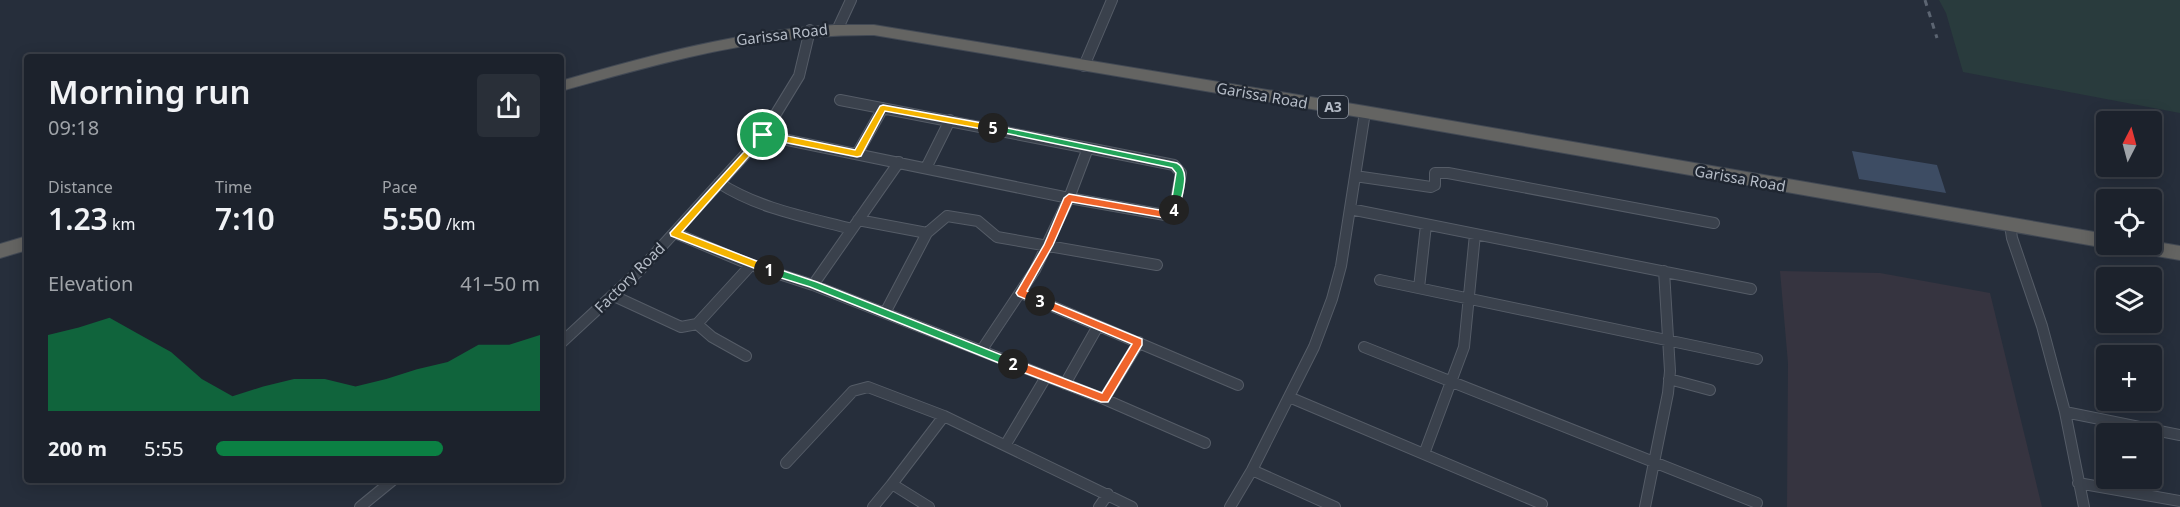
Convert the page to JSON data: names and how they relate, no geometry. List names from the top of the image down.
{
  "streets": {
    "highway": ["Garissa Road", "A3"],
    "street": ["Factory Road"]
  },
  "crossings": [
    ["Garissa Road", "Factory Road"]
  ],
  "north": "top",
  "page": {
    "heading": ["Morning run", "09:18"],
    "map_buttons": ["+", "−"],
    "pins": [
      "5",
      "4",
      "1",
      "3",
      "2"
    ],
    "stats": [
      ["Distance", "1.23 km"],
      ["Time", "7:10"],
      ["Pace", "5:50 /km"]
    ],
    "chart": ["Elevation", "41–50 m"],
    "list": [
      {
        "name": "200 m",
        "note": "5:55"
      }
    ]
  }
}
